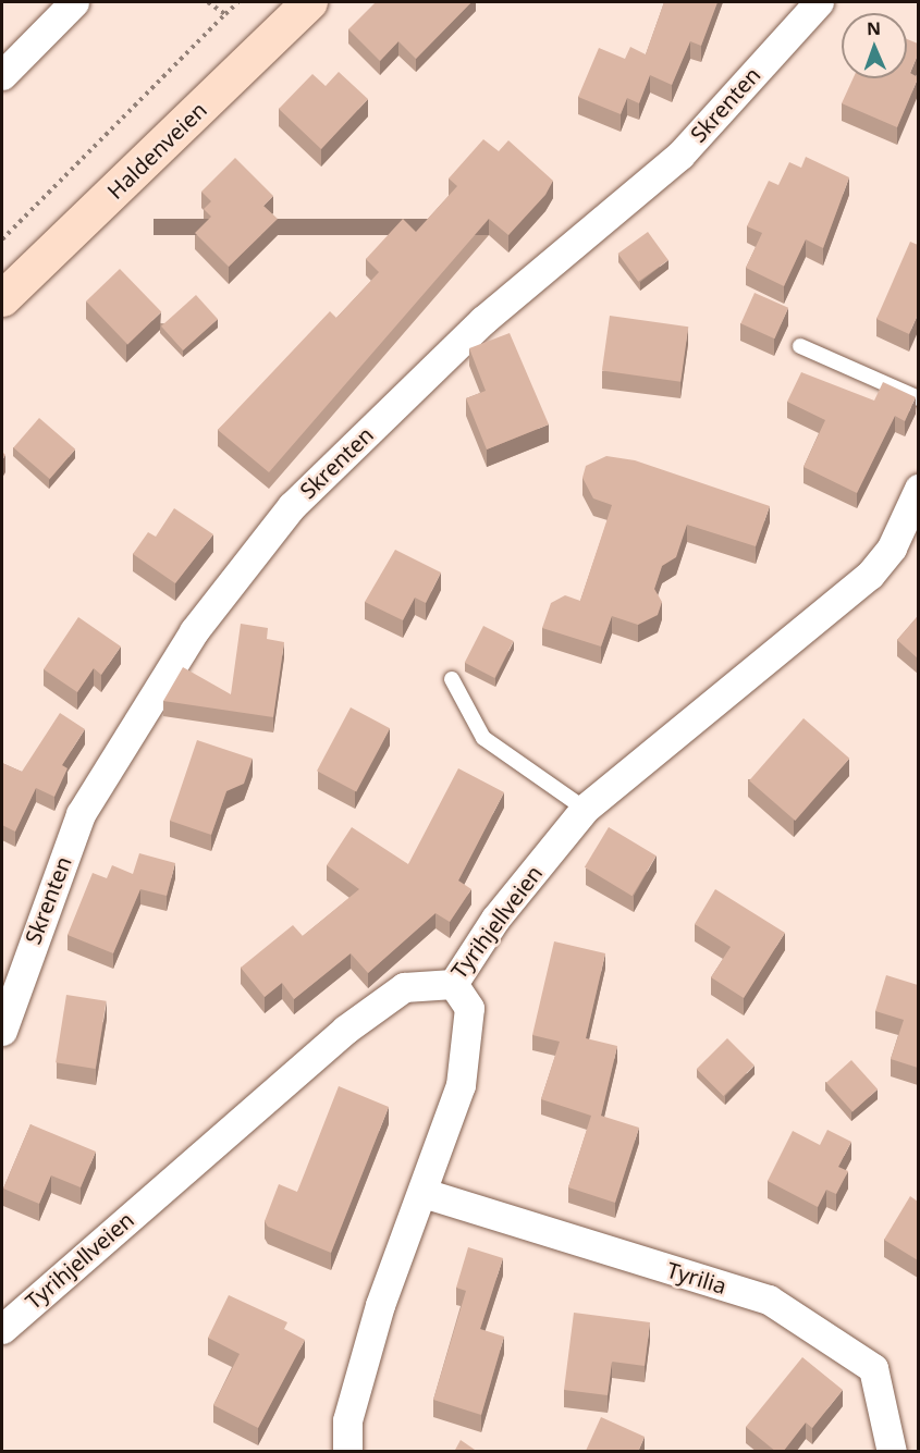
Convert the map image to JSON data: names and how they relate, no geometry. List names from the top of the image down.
{
  "streets": {
    "main road": ["Haldenveien"],
    "street": ["Skrenten", "Tyrihjellveien", "Tyrilia"]
  },
  "north": "top"
}
